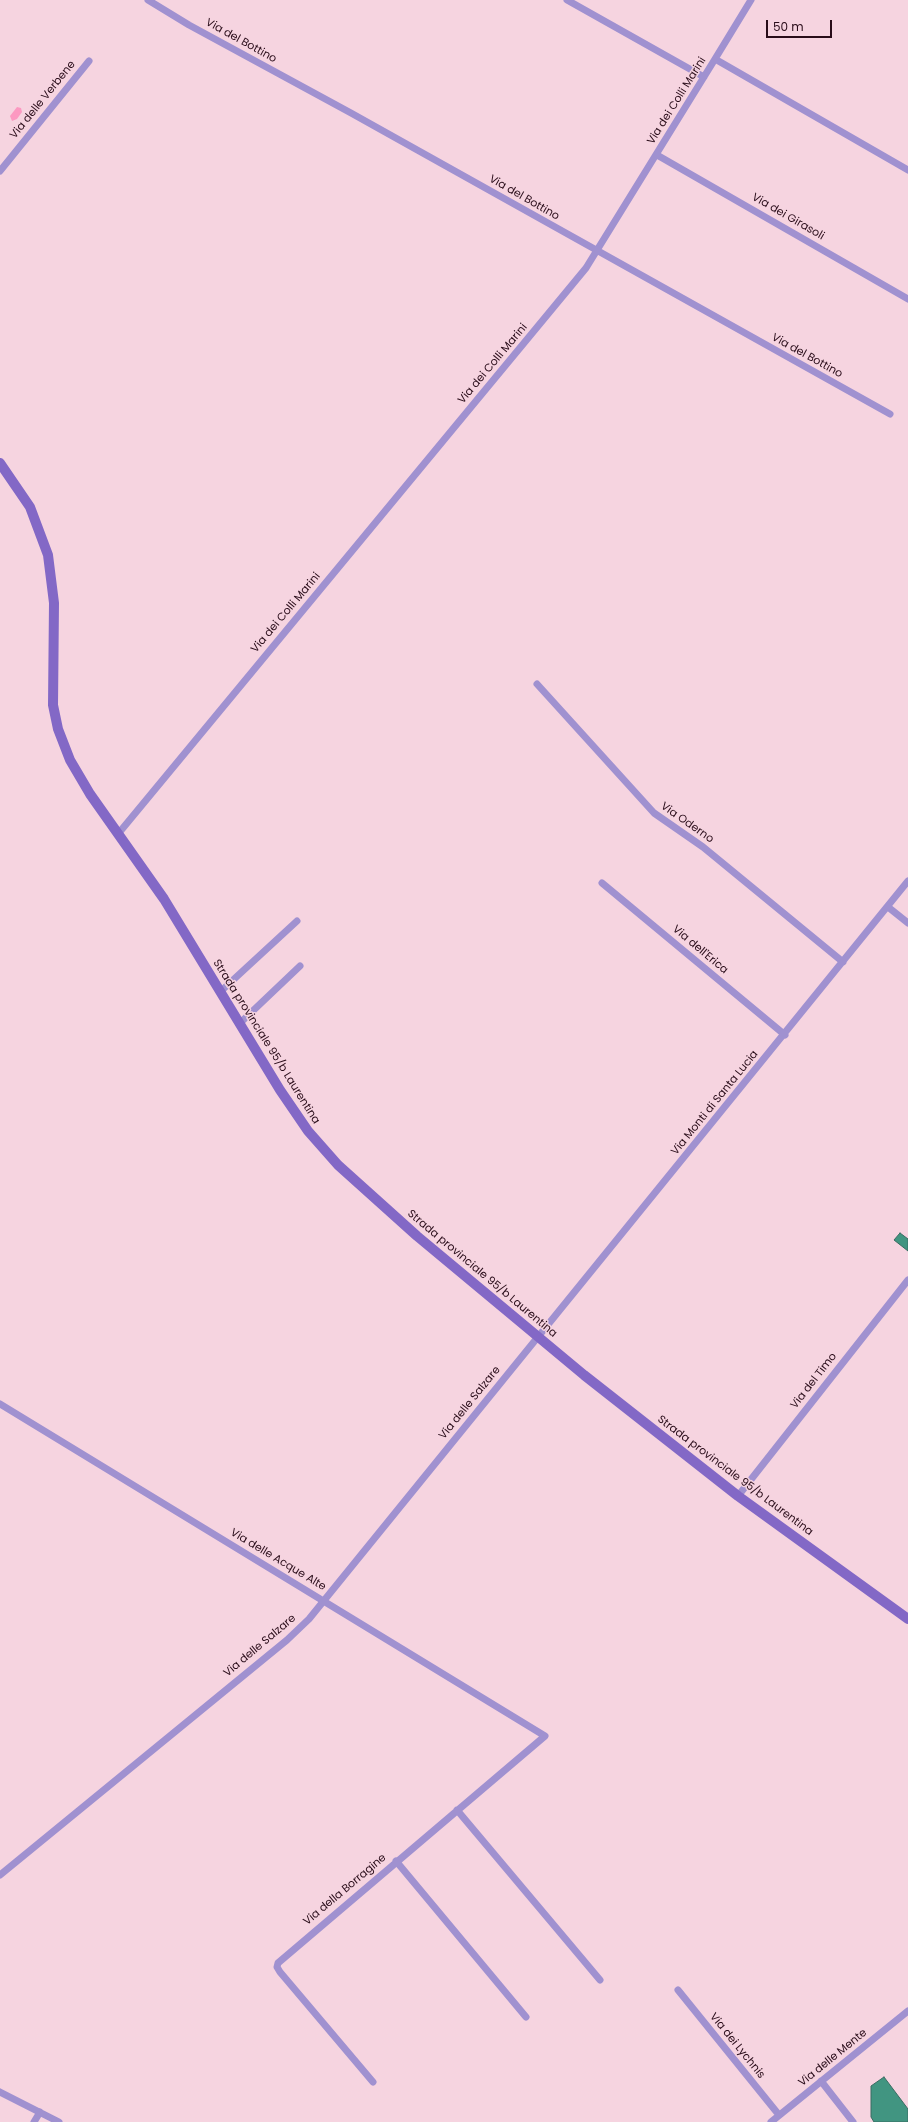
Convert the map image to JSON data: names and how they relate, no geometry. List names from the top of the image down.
{
  "streets": {
    "main road": ["Strada provinciale 95/b Laurentina"],
    "street": [
      "Via del Bottino",
      "Via delle Verbene",
      "Via dei Colli Marini",
      "Via dei Girasoli",
      "Via Oderno",
      "Via dell'Erica",
      "Via Monti di Santa Lucia",
      "Via del Timo",
      "Via delle Salzare",
      "Via delle Acque Alte",
      "Via della Borragine",
      "Via dei Lychnis",
      "Via delle Mente"
    ]
  },
  "crossings": [
    ["Via del Bottino", "Via dei Colli Marini"],
    ["Via dei Colli Marini", "Via dei Girasoli"],
    ["Via dei Colli Marini", "Strada provinciale 95/b Laurentina"],
    ["Via Oderno", "Via Monti di Santa Lucia"],
    ["Via dell'Erica", "Via Monti di Santa Lucia"],
    ["Strada provinciale 95/b Laurentina", "Via Monti di Santa Lucia"],
    ["Strada provinciale 95/b Laurentina", "Via del Timo"],
    ["Strada provinciale 95/b Laurentina", "Via delle Salzare"],
    ["Via Monti di Santa Lucia", "Via delle Salzare"],
    ["Via delle Salzare", "Via delle Acque Alte"],
    ["Via delle Acque Alte", "Via della Borragine"],
    ["Via dei Lychnis", "Via delle Mente"]
  ],
  "scale_bar": "50 m"
}
